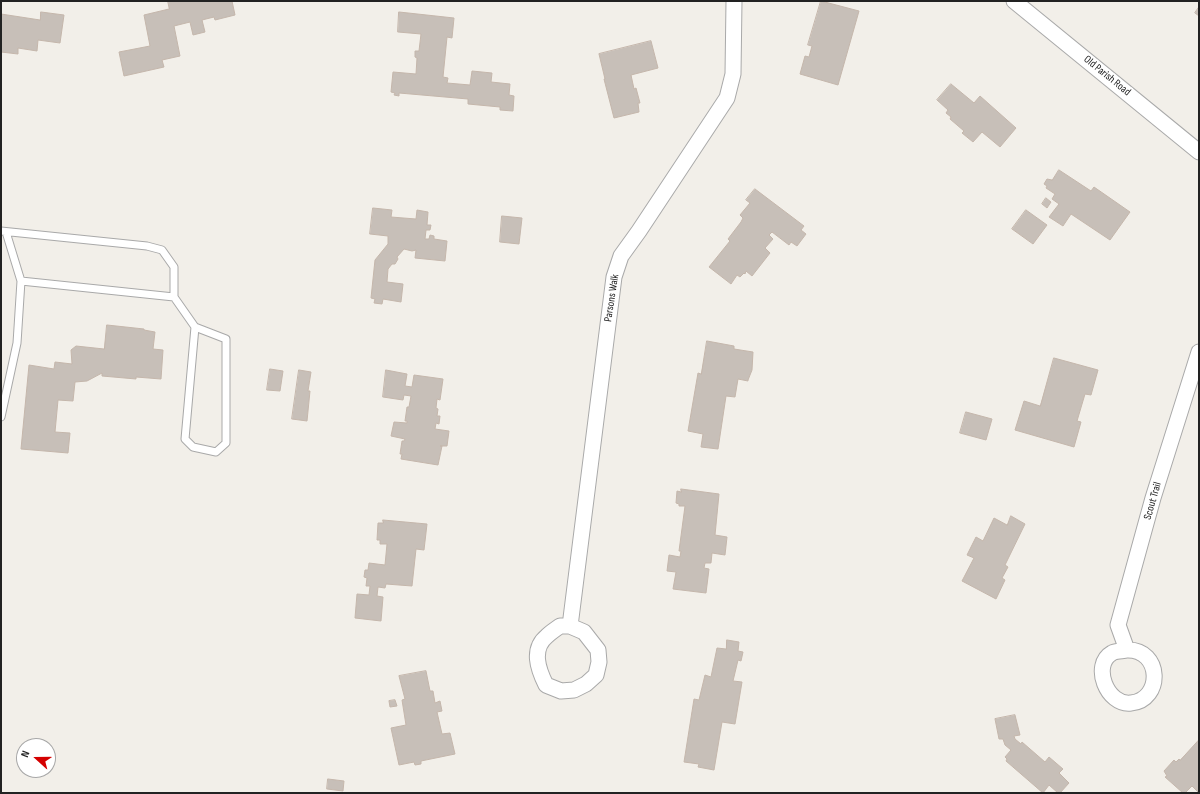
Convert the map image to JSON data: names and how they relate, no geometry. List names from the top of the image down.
{
  "streets": {
    "street": ["Old Parish Road", "Parsons Walk", "Scout Trail"]
  },
  "north": "left"
}
